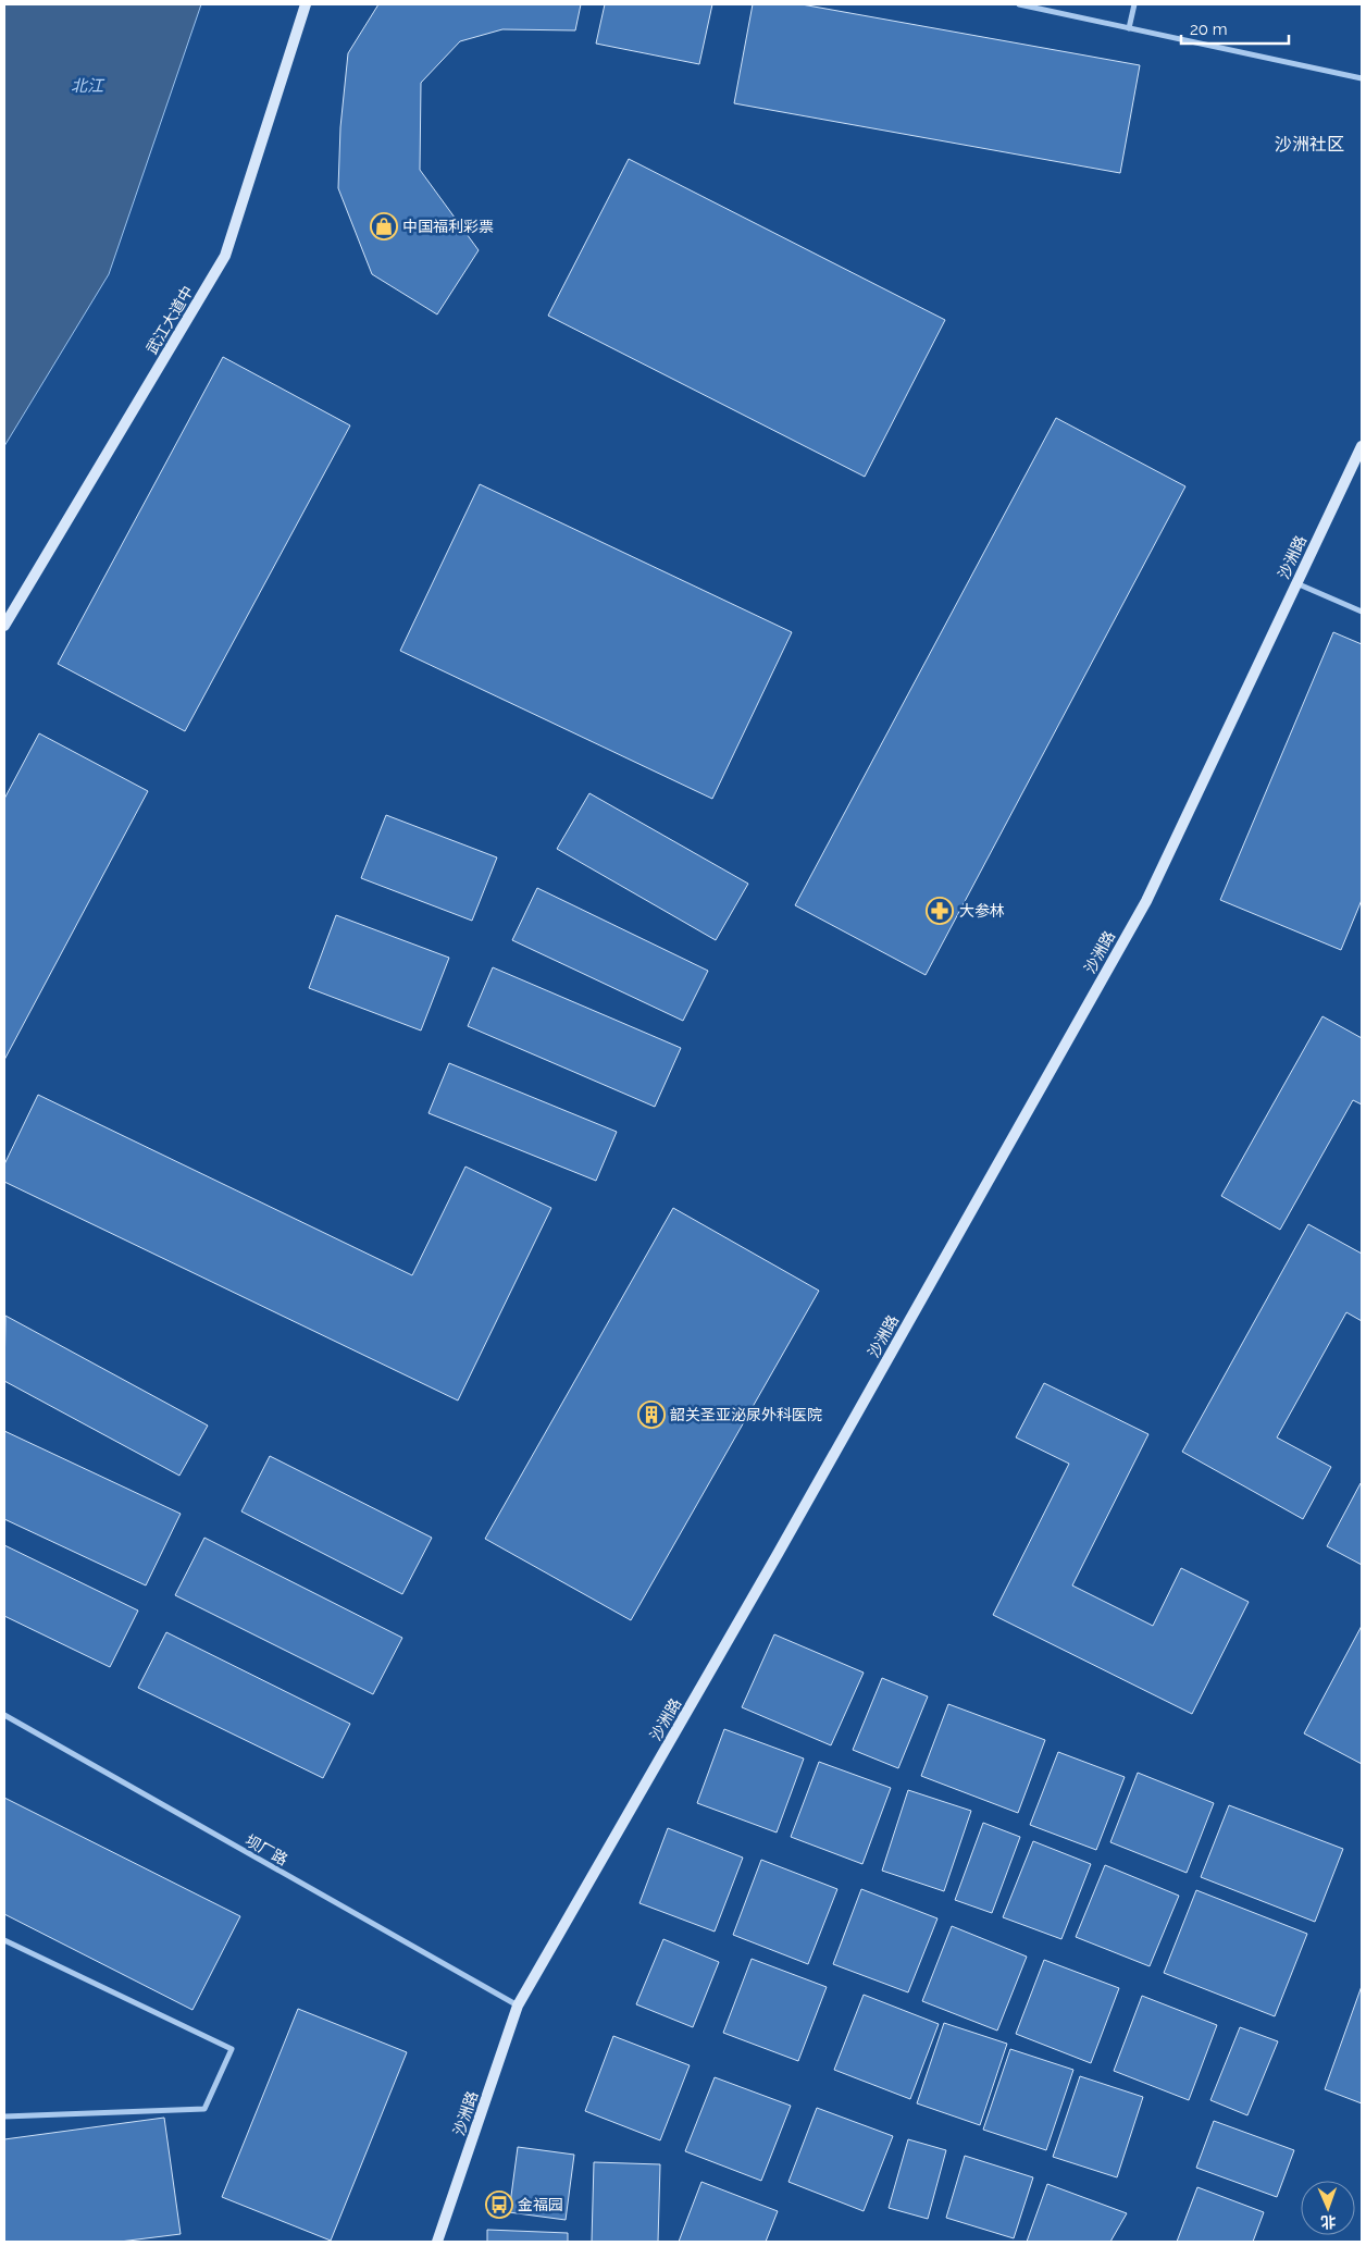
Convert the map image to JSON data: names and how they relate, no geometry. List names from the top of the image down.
{
  "streets": {
    "main road": ["武江大道中", "沙洲路"],
    "street": ["坝厂路"]
  },
  "crossings": [
    ["沙洲路", "坝厂路"]
  ],
  "districts": ["沙洲社区"],
  "water": ["北江"],
  "places": {
    "shop": ["中国福利彩票"],
    "pharmacy": ["大参林"],
    "building": ["韶关圣亚泌尿外科医院"],
    "bus stop": ["金福园"]
  },
  "scale_bar": "20 m",
  "north": "bottom"
}
